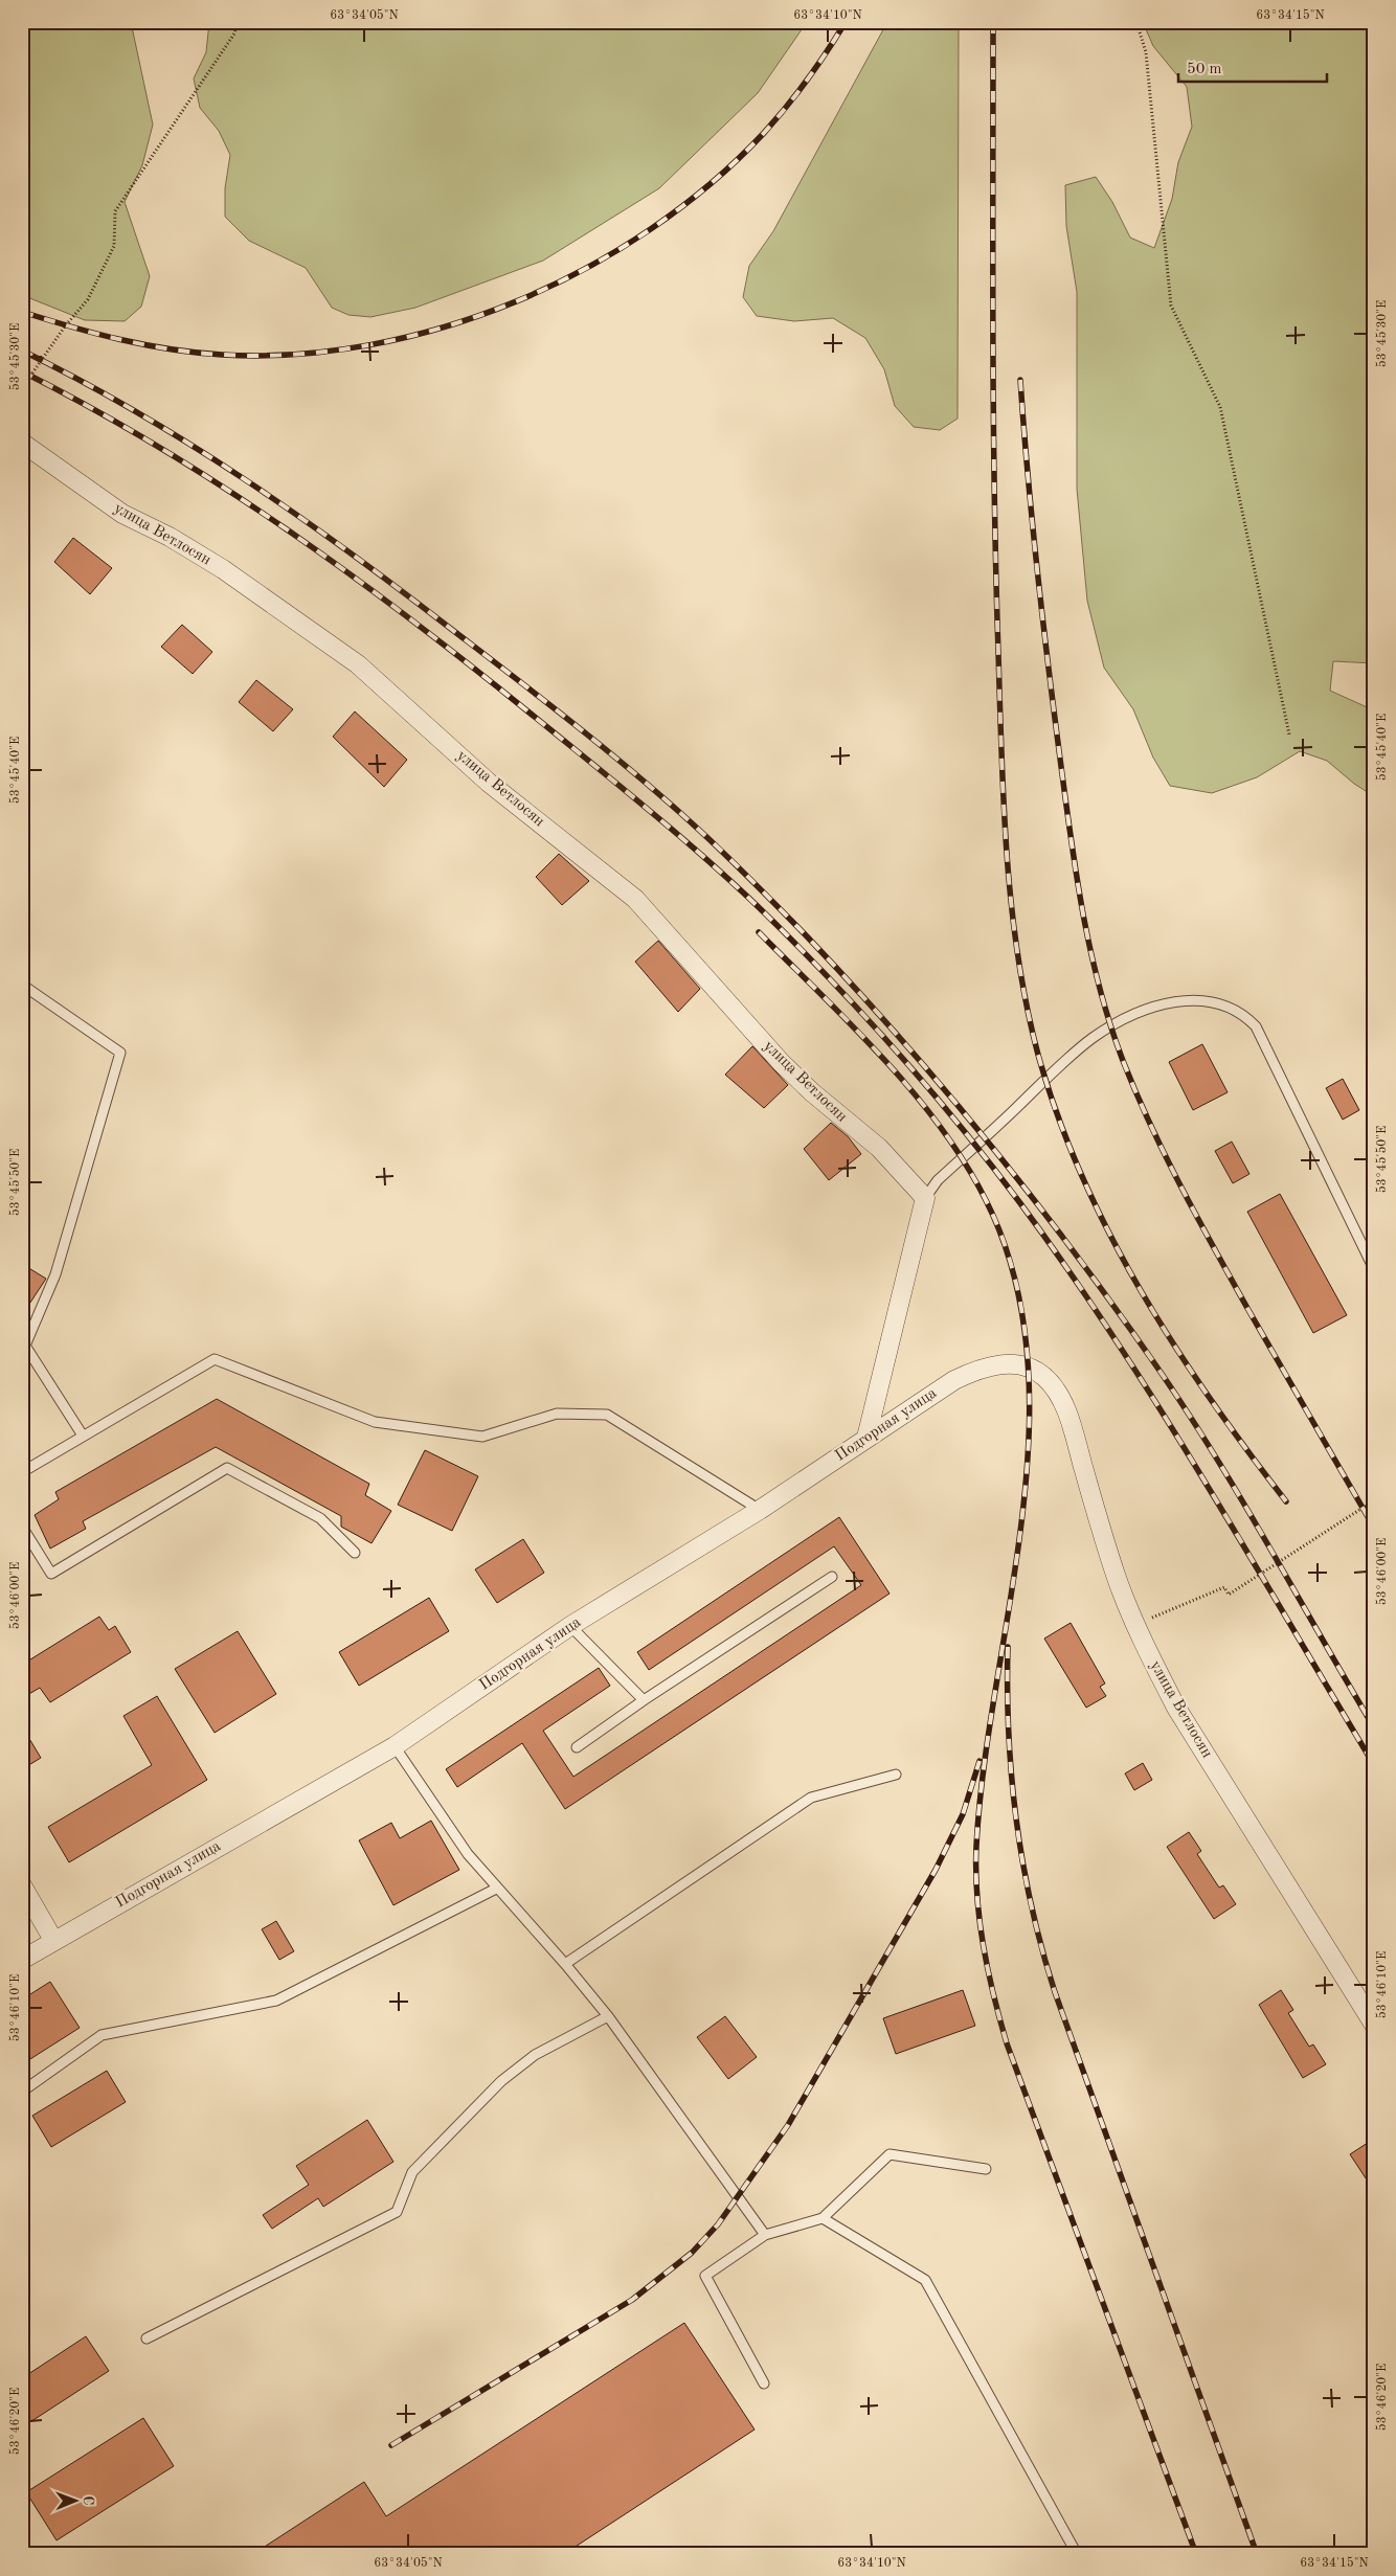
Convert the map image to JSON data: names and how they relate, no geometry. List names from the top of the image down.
{
  "streets": {
    "street": ["улица Ветлосян", "Подгорная улица"]
  },
  "crossings": [
    ["улица Ветлосян", "Подгорная улица"]
  ],
  "scale_bar": "50 m",
  "north": "right",
  "coordinates": [
    "63°34'05\"N",
    "63°34'10\"N",
    "63°34'15\"N",
    "53°45'30\"E",
    "53°45'40\"E",
    "53°45'50\"E",
    "53°46'00\"E",
    "53°46'10\"E",
    "53°46'20\"E"
  ]
}
